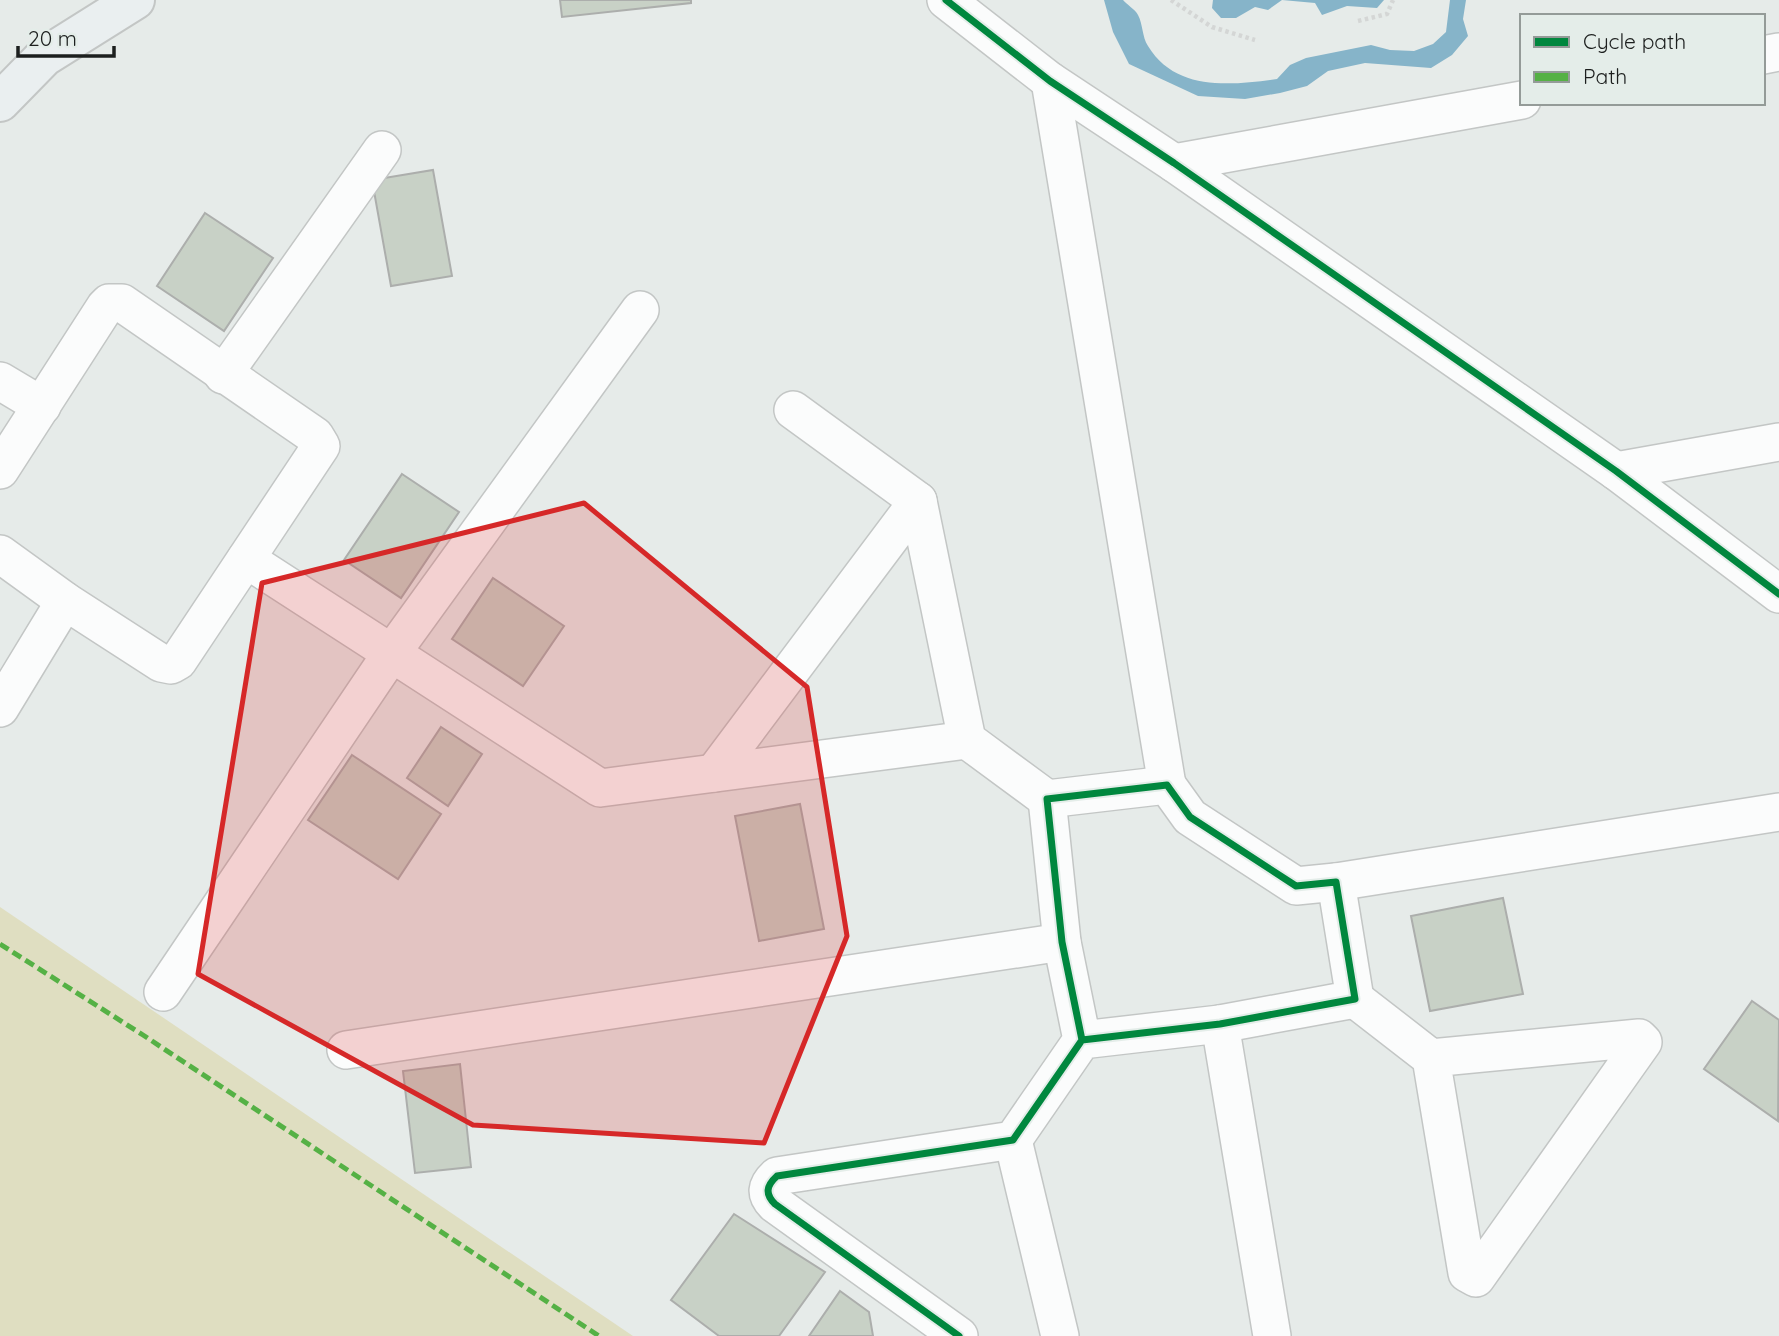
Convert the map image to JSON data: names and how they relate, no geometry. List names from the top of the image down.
{
  "legend": ["Cycle path", "Path"],
  "scale_bar": "20 m"
}
